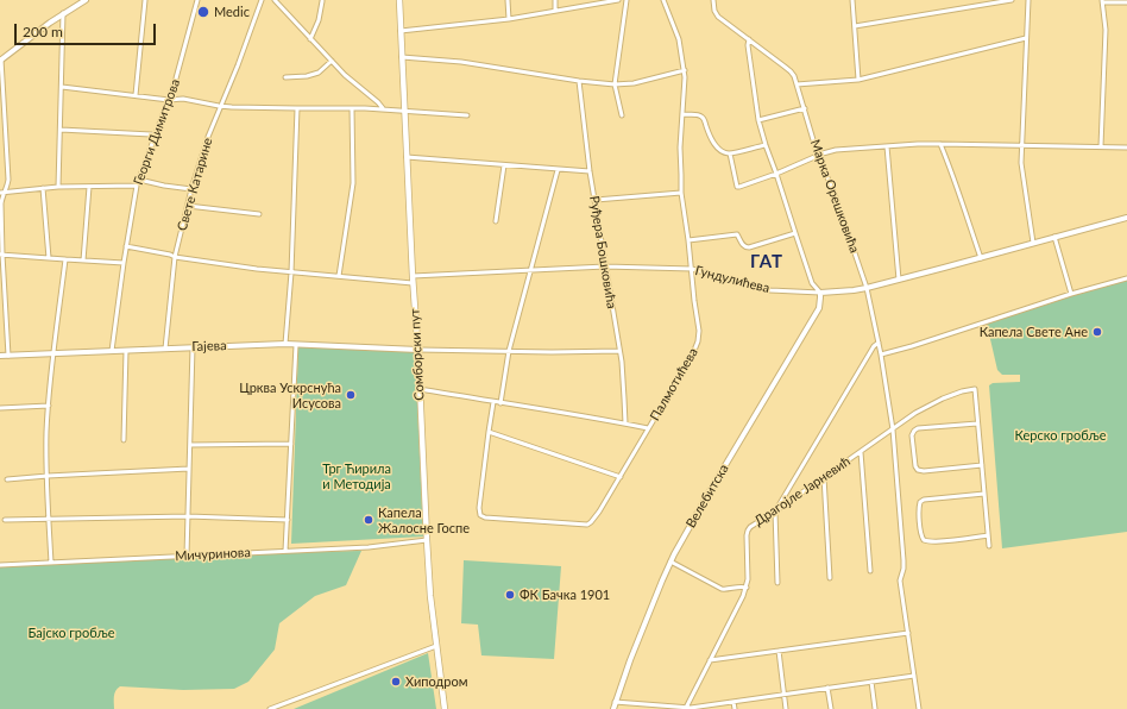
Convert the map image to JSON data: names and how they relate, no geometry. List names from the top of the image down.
{
  "streets": {
    "main road": ["Сомборски пут"],
    "street": [
      "Георги Димитрова",
      "Свете Катарине",
      "Марка Орешковића",
      "Руђера Бошковића",
      "Гундулићева",
      "Гајева",
      "Палмотићева",
      "Драгојле Јарневић",
      "Велебитска",
      "Мичуринова"
    ]
  },
  "crossings": [
    ["Георги Димитрова", "Гајева"],
    ["Свете Катарине", "Гајева"],
    ["Марка Орешковића", "Гундулићева"],
    ["Марка Орешковића", "Драгојле Јарневић"],
    ["Руђера Бошковића", "Гундулићева"],
    ["Гундулићева", "Сомборски пут"],
    ["Гундулићева", "Палмотићева"],
    ["Гундулићева", "Велебитска"],
    ["Гајева", "Сомборски пут"],
    ["Сомборски пут", "Мичуринова"]
  ],
  "districts": ["ГАТ"],
  "parks": ["Керско гробље", "Трг Ћирила и Методија", "Бајско гробље"],
  "places": [
    "Medic",
    "Капела Свете Ане",
    "Црква Ускрснућа Исусова",
    "Капела Жалосне Госпе",
    "ФК Бачка 1901",
    "Хиподром"
  ],
  "scale_bar": "200 m"
}
